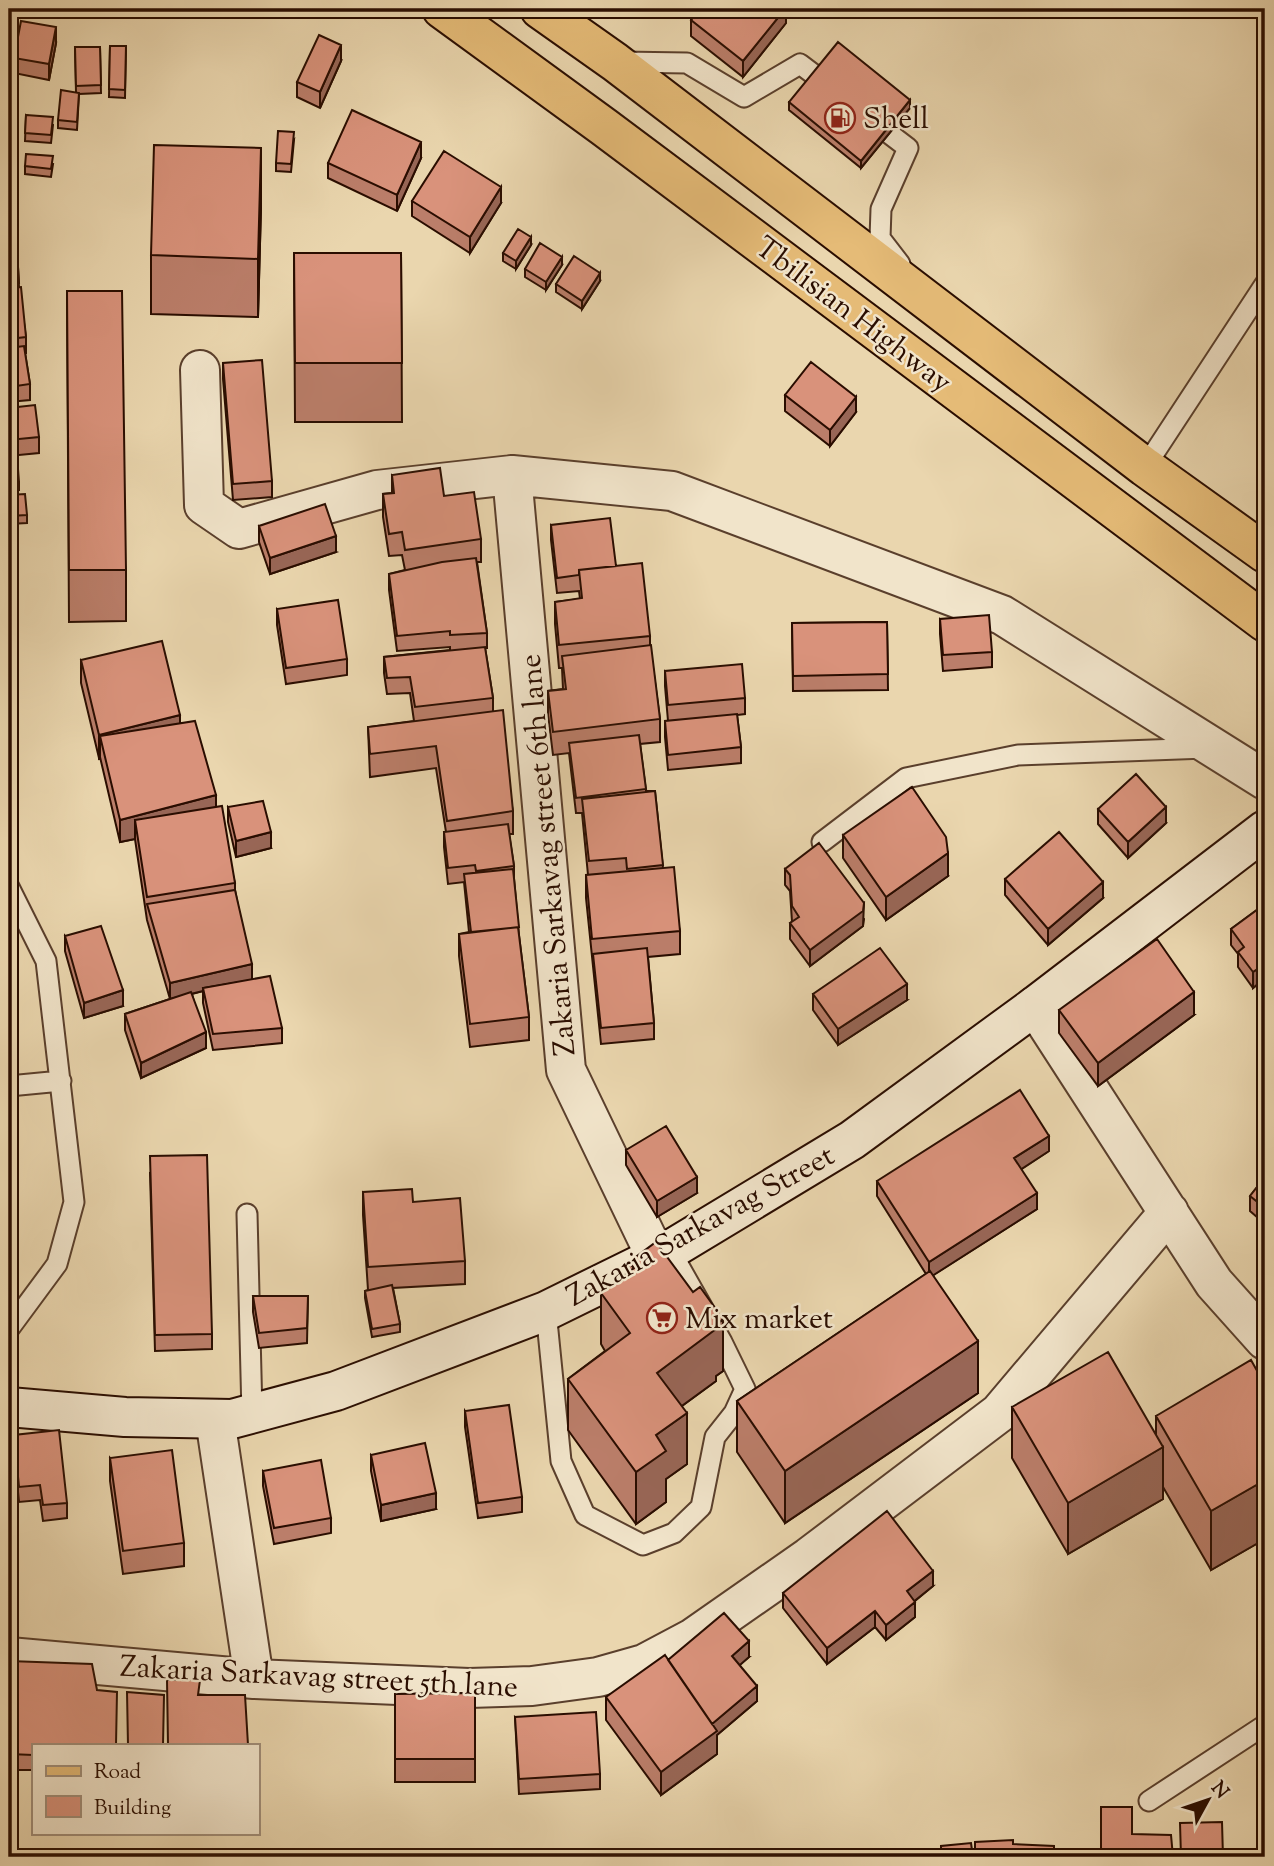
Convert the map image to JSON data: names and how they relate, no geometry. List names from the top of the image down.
{
  "streets": {
    "main road": ["Tbilisian Highway"],
    "street": ["Zakaria Sarkavag street 6th lane", "Zakaria Sarkavag Street", "Zakaria Sarkavag street 5th lane"]
  },
  "crossings": [
    ["Zakaria Sarkavag street 6th lane", "Zakaria Sarkavag Street"]
  ],
  "places": {
    "fuel station": ["Shell"],
    "supermarket": ["Mix market"]
  },
  "legend": ["Road", "Building"],
  "north": "top right"
}
